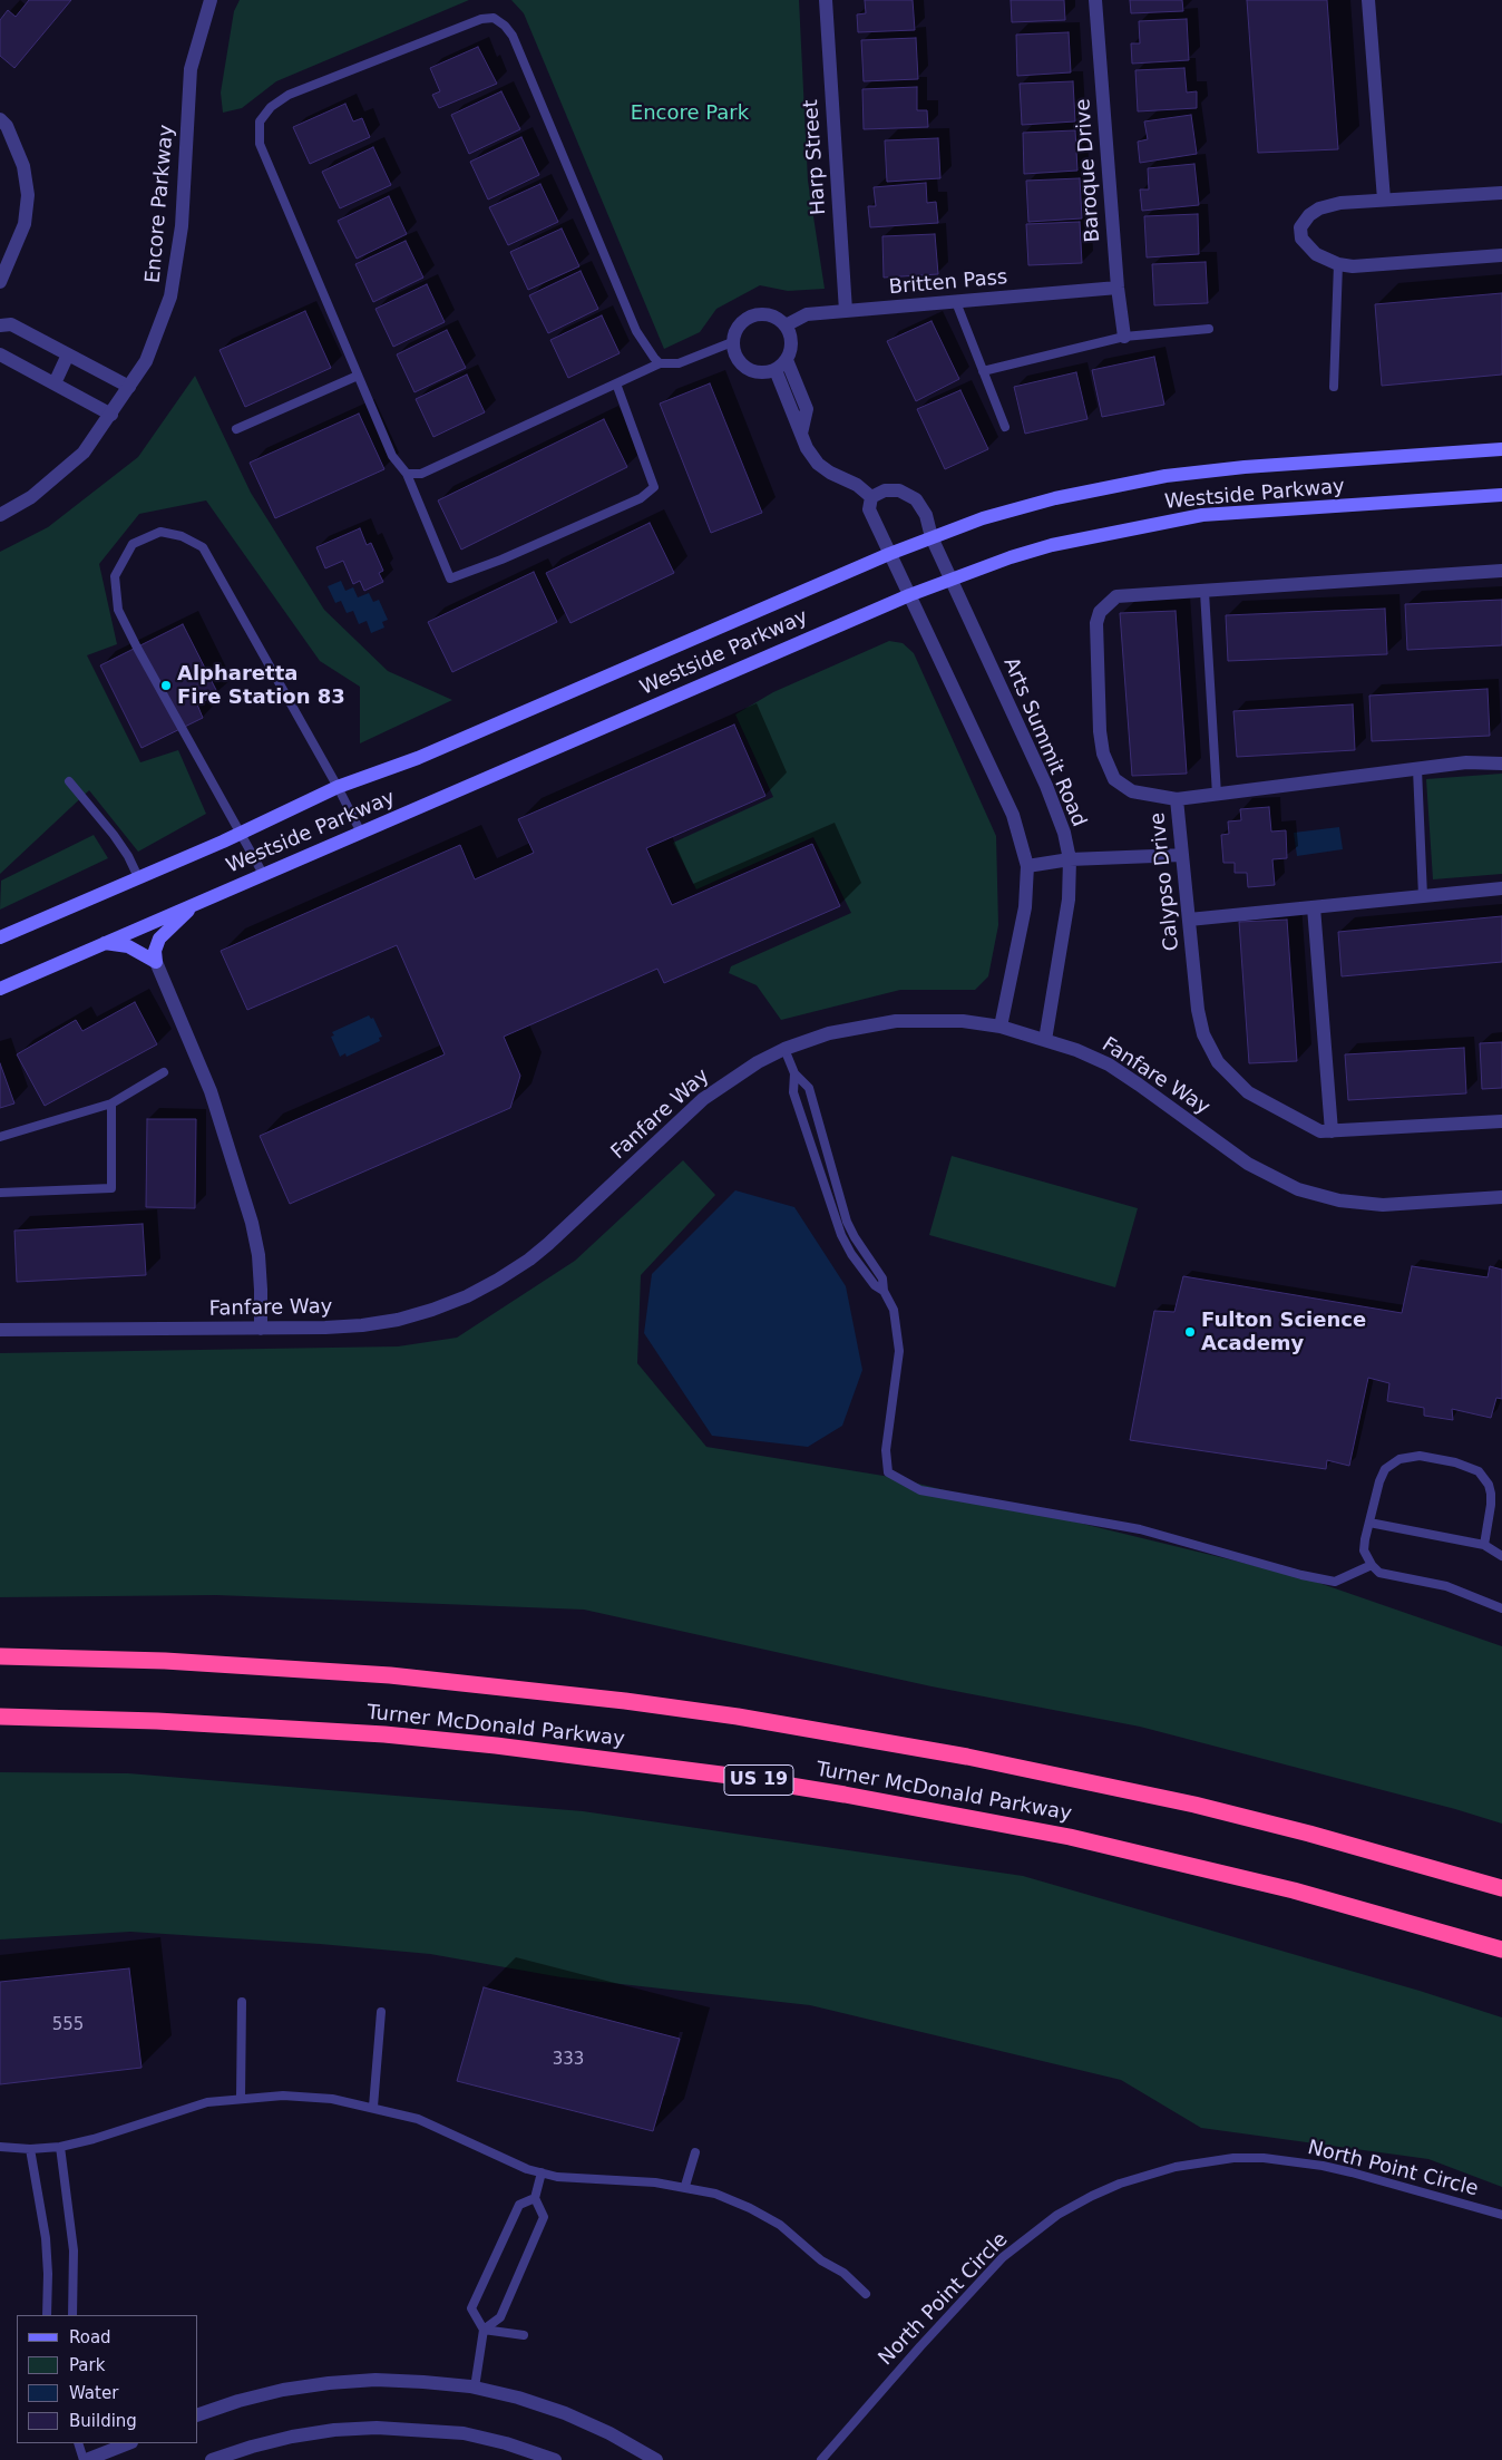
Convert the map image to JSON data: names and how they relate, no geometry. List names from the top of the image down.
{
  "streets": {
    "highway": ["Turner McDonald Parkway", "US 19"],
    "main road": ["Westside Parkway"],
    "street": [
      "Harp Street",
      "Baroque Drive",
      "Encore Parkway",
      "Britten Pass",
      "Arts Summit Road",
      "Calypso Drive",
      "Fanfare Way"
    ],
    "lane": ["North Point Circle"]
  },
  "crossings": [
    ["Harp Street", "Britten Pass"],
    ["Baroque Drive", "Britten Pass"],
    ["Westside Parkway", "Arts Summit Road"],
    ["Arts Summit Road", "Fanfare Way"]
  ],
  "parks": ["Encore Park"],
  "places": ["Alpharetta Fire Station 83", "Fulton Science Academy"],
  "house_numbers": ["555", "333"],
  "legend": [
    "Road",
    "Park",
    "Water",
    "Building"
  ]
}
